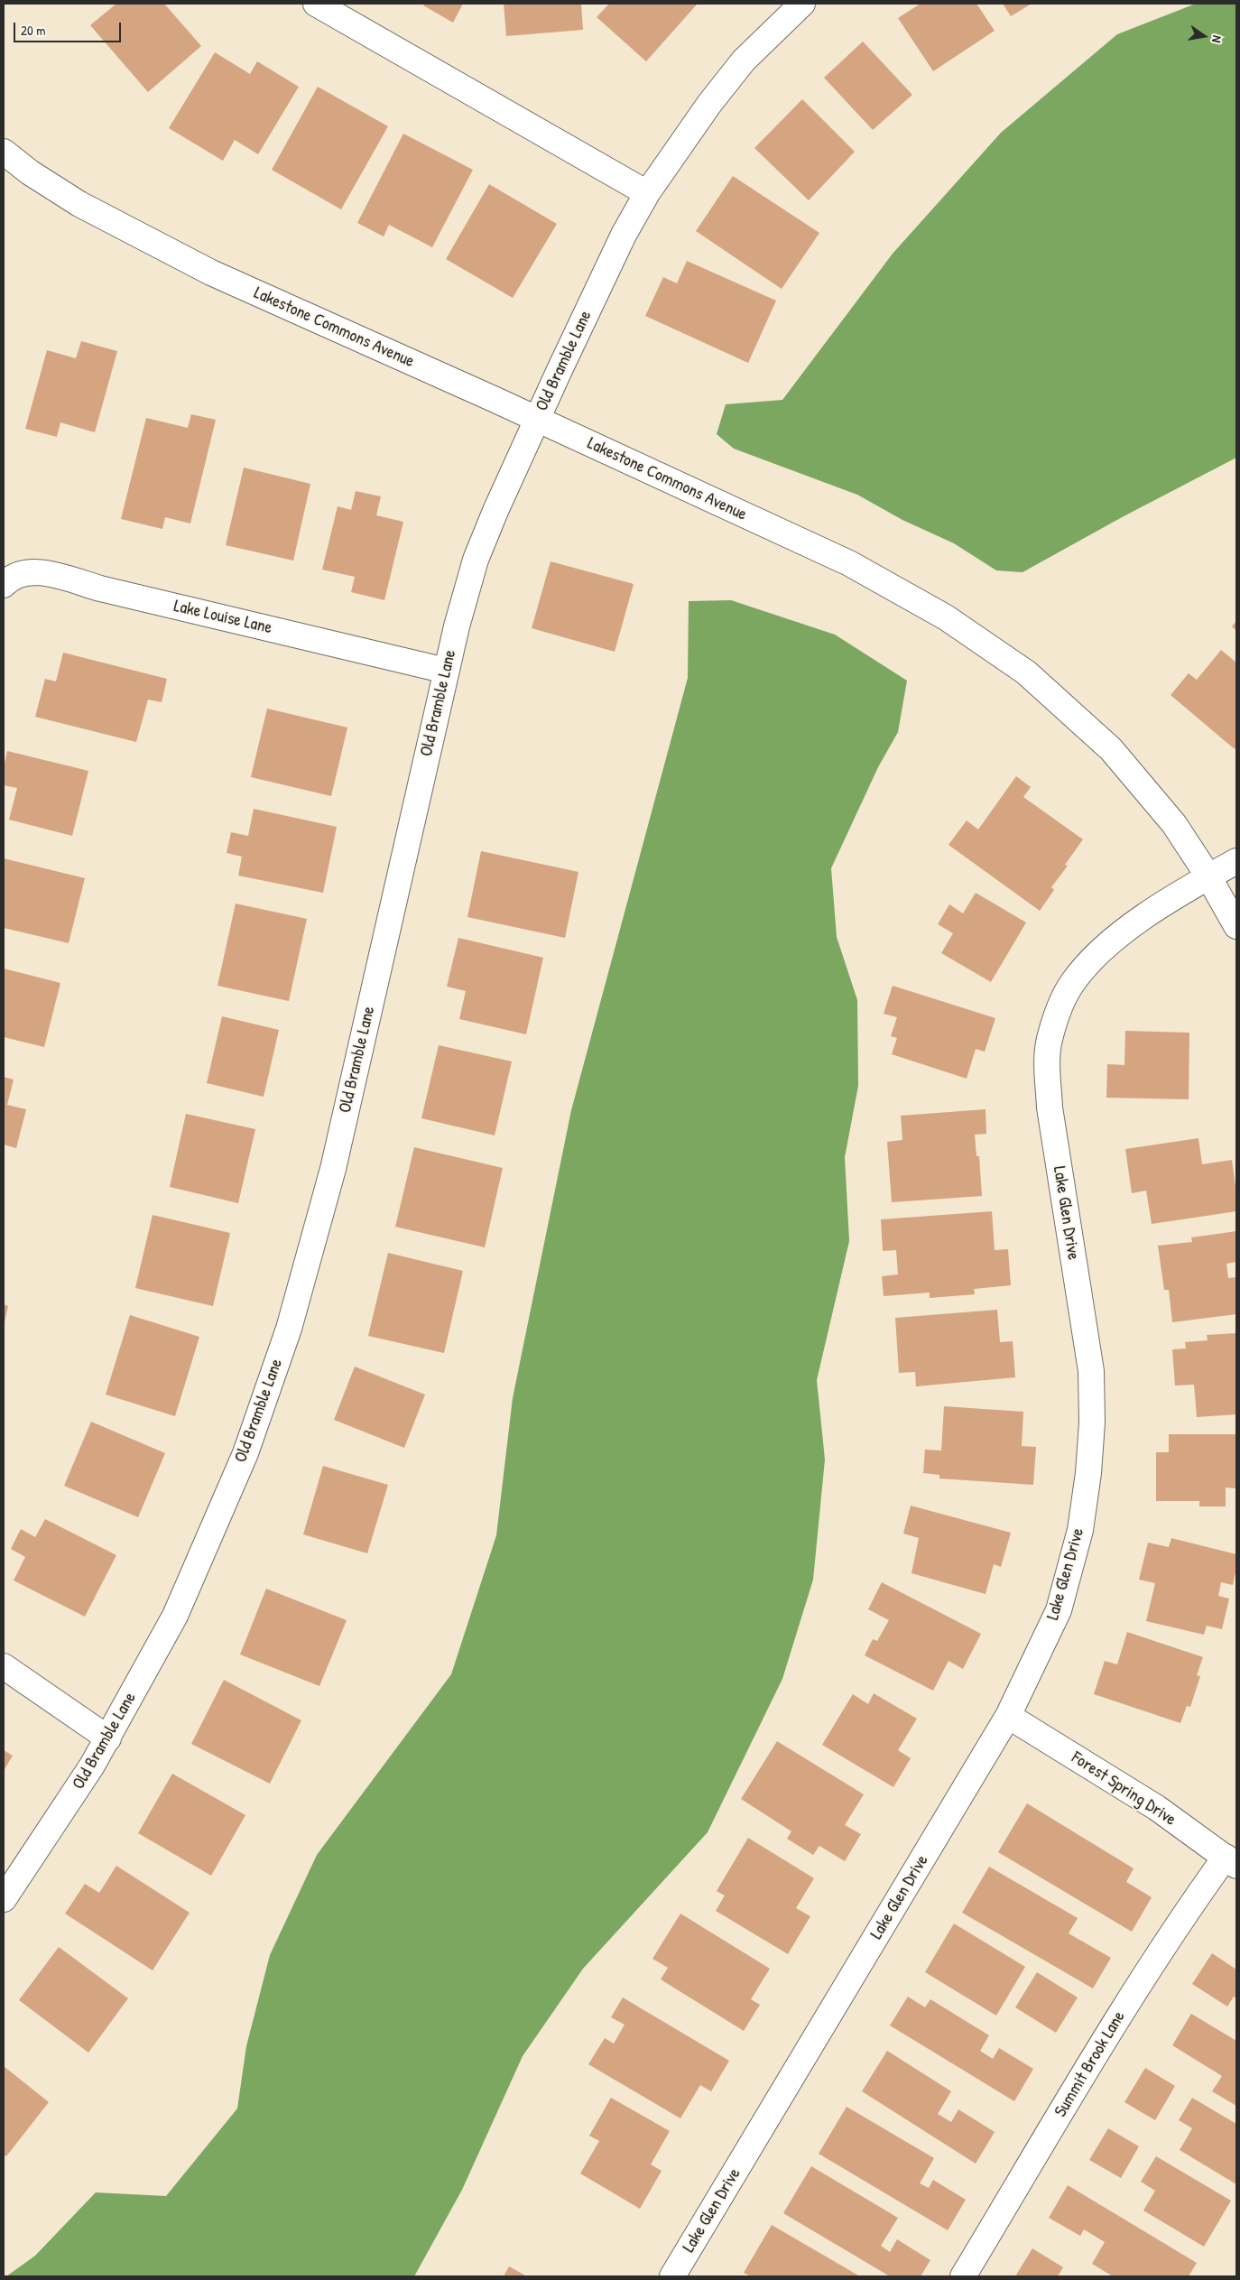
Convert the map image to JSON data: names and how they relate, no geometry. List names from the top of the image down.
{
  "streets": {
    "street": [
      "Lakestone Commons Avenue",
      "Old Bramble Lane",
      "Lake Louise Lane",
      "Lake Glen Drive",
      "Forest Spring Drive",
      "Summit Brook Lane"
    ]
  },
  "crossings": [
    ["Lakestone Commons Avenue", "Old Bramble Lane"],
    ["Lakestone Commons Avenue", "Lake Glen Drive"],
    ["Old Bramble Lane", "Lake Louise Lane"],
    ["Lake Glen Drive", "Forest Spring Drive"],
    ["Forest Spring Drive", "Summit Brook Lane"]
  ],
  "scale_bar": "20 m",
  "north": "right"
}
